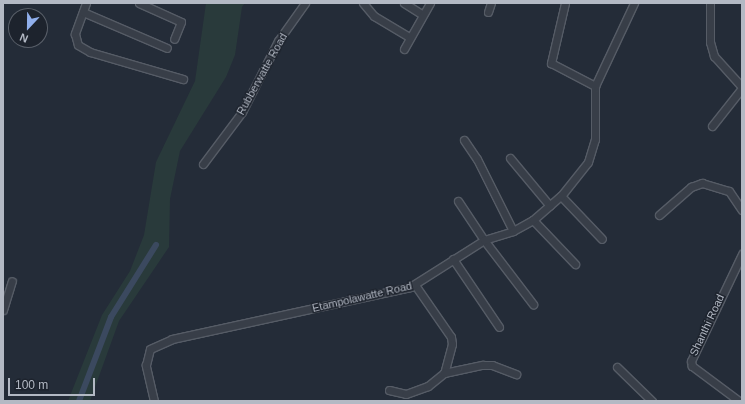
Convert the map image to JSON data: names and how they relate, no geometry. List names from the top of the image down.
{
  "streets": {
    "street": ["Rubberwatte Road", "Etampolawatte Road", "Shanthi Road"]
  },
  "scale_bar": "100 m",
  "north": "bottom"
}
